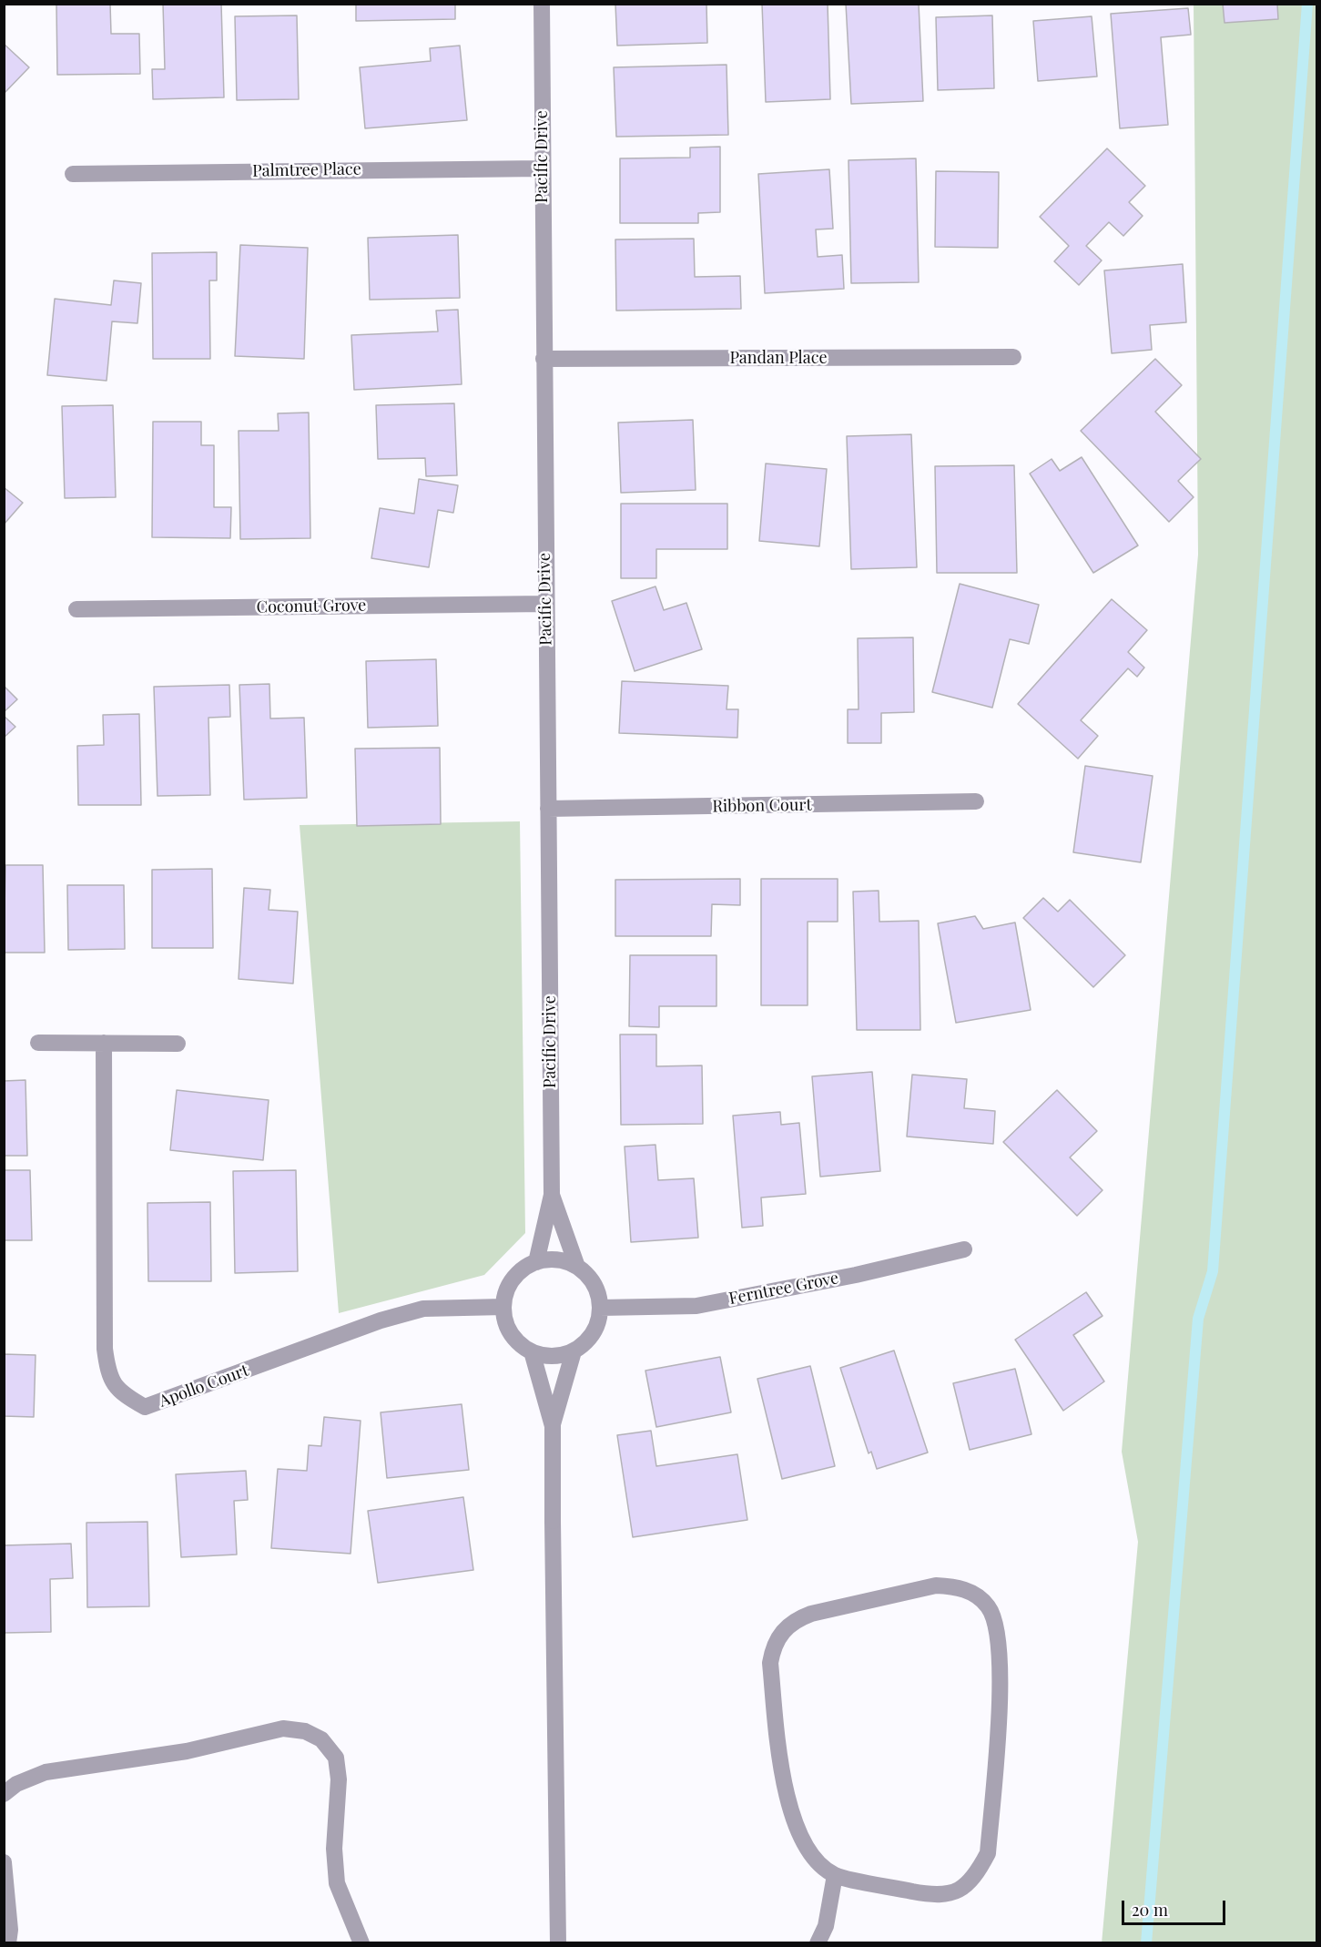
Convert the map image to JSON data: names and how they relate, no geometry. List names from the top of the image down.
{
  "streets": {
    "street": [
      "Pacific Drive",
      "Palmtree Place",
      "Pandan Place",
      "Coconut Grove",
      "Ribbon Court",
      "Ferntree Grove",
      "Apollo Court"
    ]
  },
  "crossings": [
    ["Pacific Drive", "Palmtree Place"],
    ["Pacific Drive", "Pandan Place"],
    ["Pacific Drive", "Coconut Grove"],
    ["Pacific Drive", "Ribbon Court"],
    ["Pacific Drive", "Ferntree Grove"],
    ["Pacific Drive", "Apollo Court"],
    ["Ferntree Grove", "Apollo Court"]
  ],
  "scale_bar": "20 m"
}
